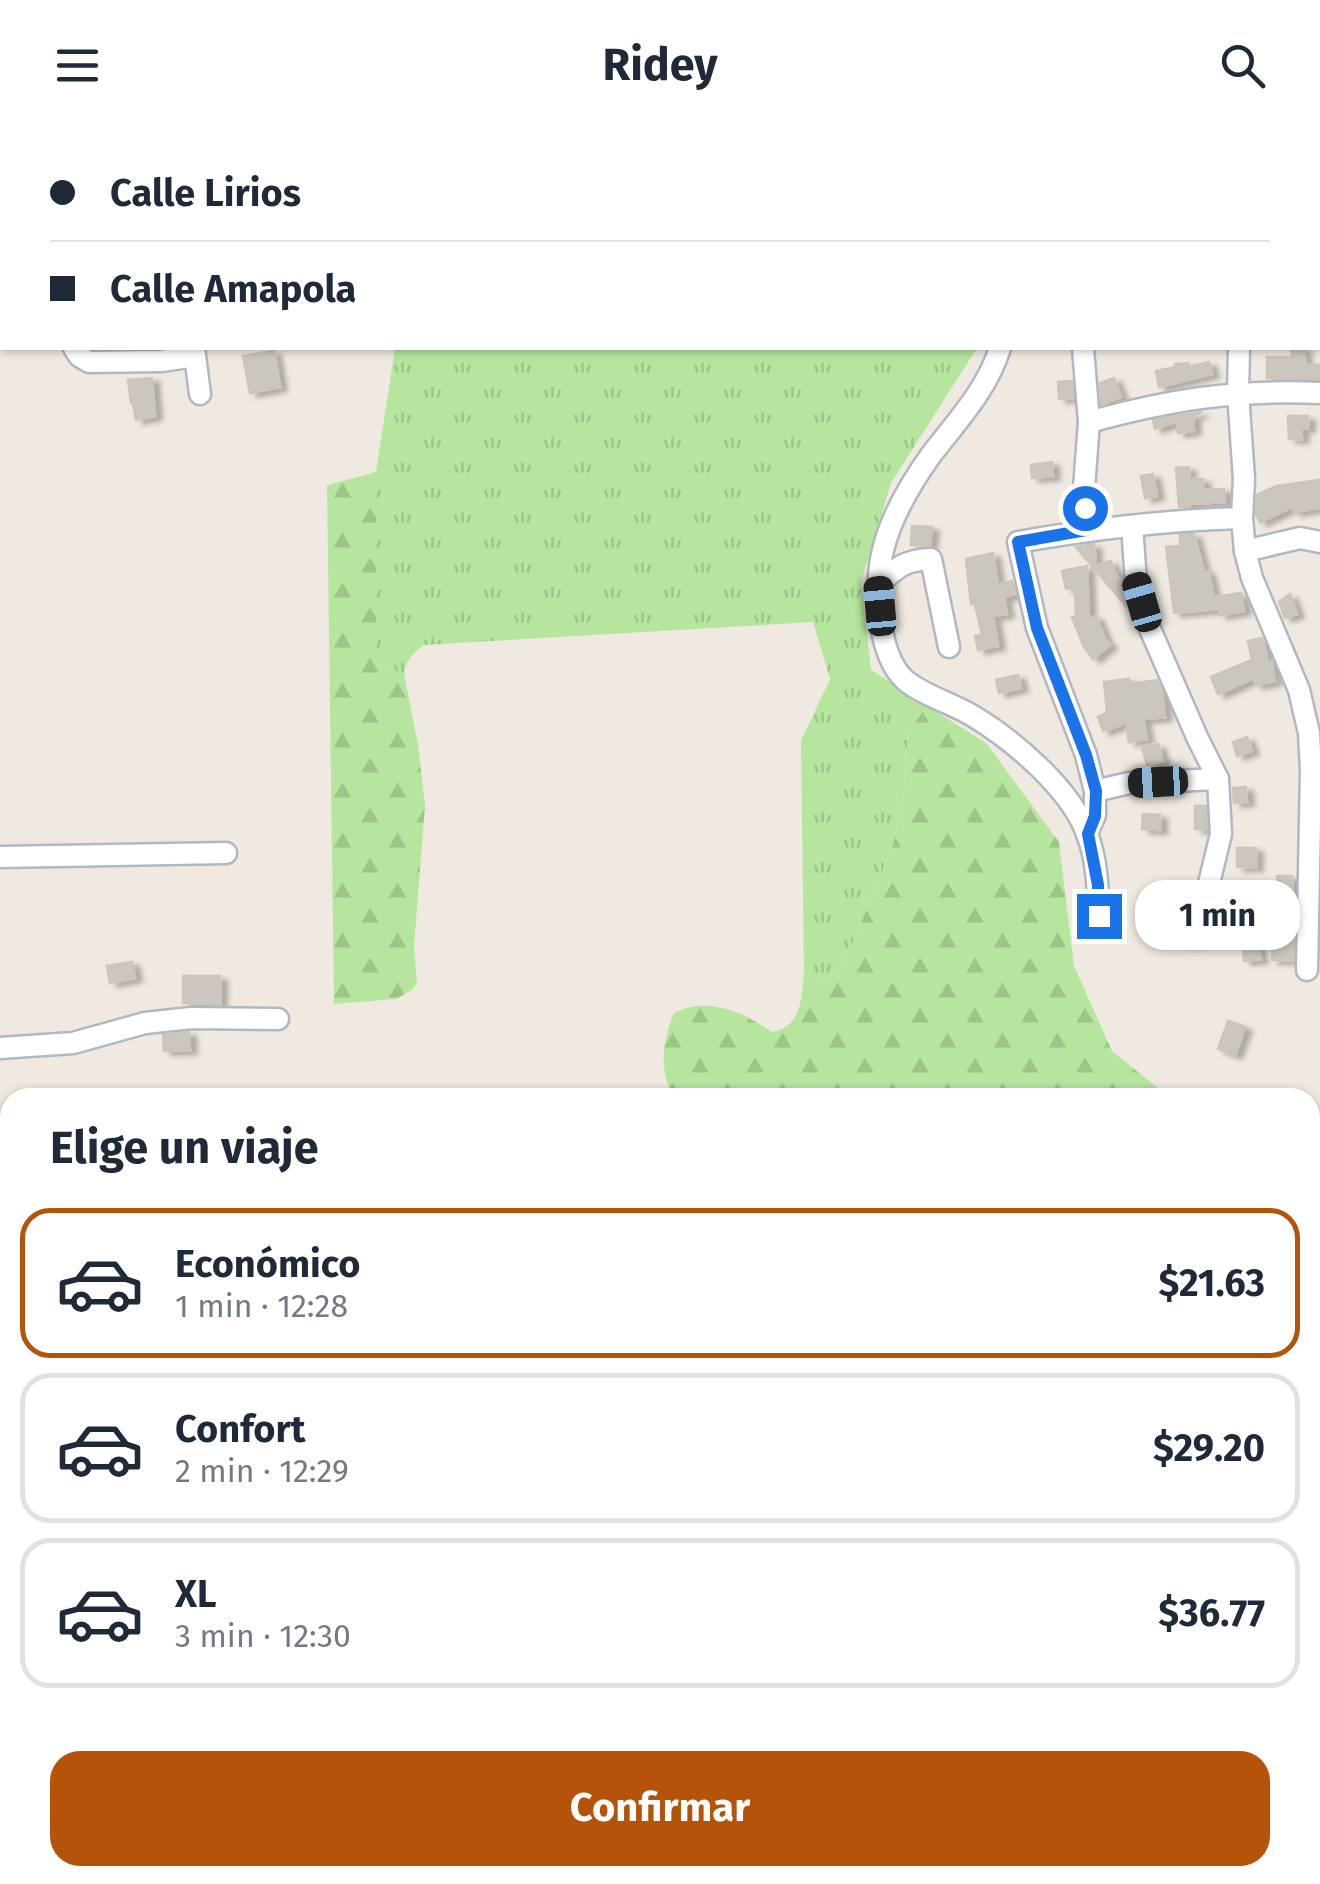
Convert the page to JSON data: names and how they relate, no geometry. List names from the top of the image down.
{
  "page": {
    "header": "Ridey",
    "banner": ["Calle Lirios", "Calle Amapola"],
    "bubble": "1 min",
    "heading": "Elige un viaje",
    "list": [
      {
        "name": "Económico",
        "note": "1 min · 12:28",
        "value": "$21.63"
      },
      {
        "name": "Confort",
        "note": "2 min · 12:29",
        "value": "$29.20"
      },
      {
        "name": "XL",
        "note": "3 min · 12:30",
        "value": "$36.77"
      }
    ],
    "buttons": "Confirmar"
  }
}
